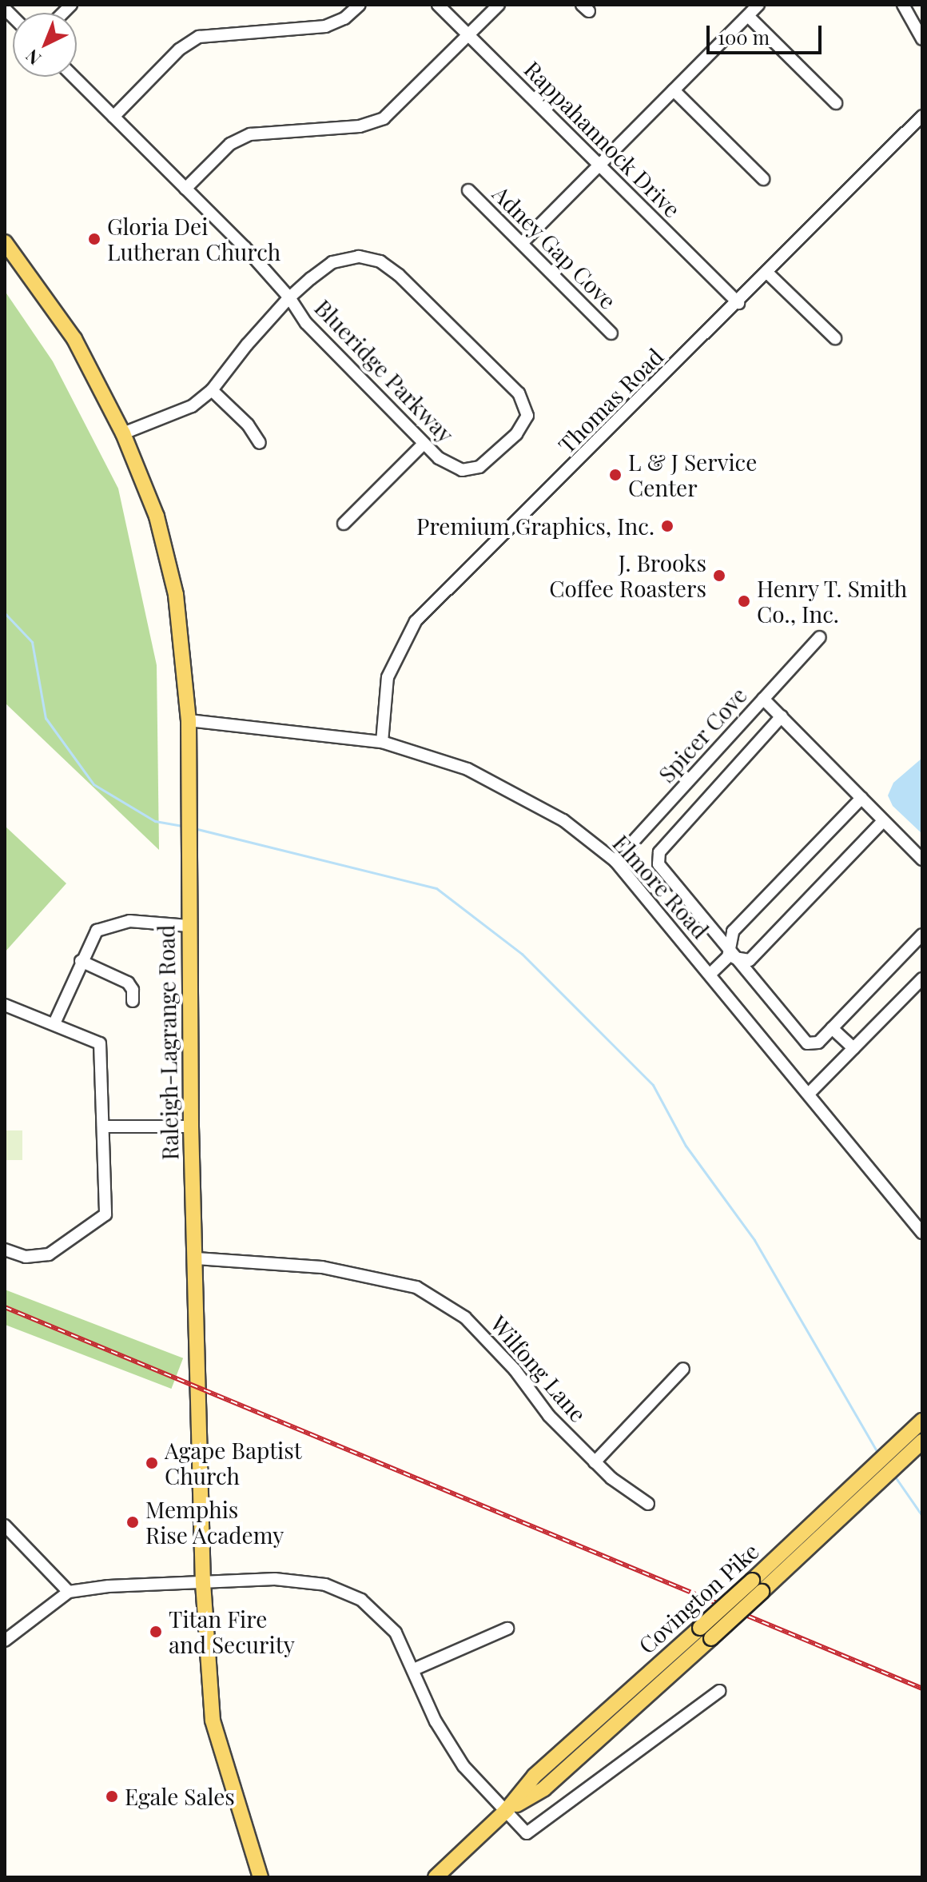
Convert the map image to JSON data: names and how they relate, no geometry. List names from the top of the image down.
{
  "streets": {
    "main road": ["Raleigh-Lagrange Road", "Covington Pike"],
    "street": [
      "Rappahannock Drive",
      "Adney Gap Cove",
      "Blueridge Parkway",
      "Thomas Road",
      "Spicer Cove",
      "Elmore Road",
      "Wilfong Lane"
    ]
  },
  "crossings": [
    ["Rappahannock Drive", "Thomas Road"],
    ["Thomas Road", "Elmore Road"],
    ["Spicer Cove", "Elmore Road"],
    ["Elmore Road", "Raleigh-Lagrange Road"],
    ["Raleigh-Lagrange Road", "Wilfong Lane"]
  ],
  "places": [
    "Gloria Dei Lutheran Church",
    "L & J Service Center",
    "Premium Graphics, Inc.",
    "J. Brooks Coffee Roasters",
    "Henry T. Smith Co., Inc.",
    "Agape Baptist Church",
    "Memphis Rise Academy",
    "Titan Fire and Security",
    "Egale Sales"
  ],
  "scale_bar": "100 m",
  "north": "bottom left"
}
